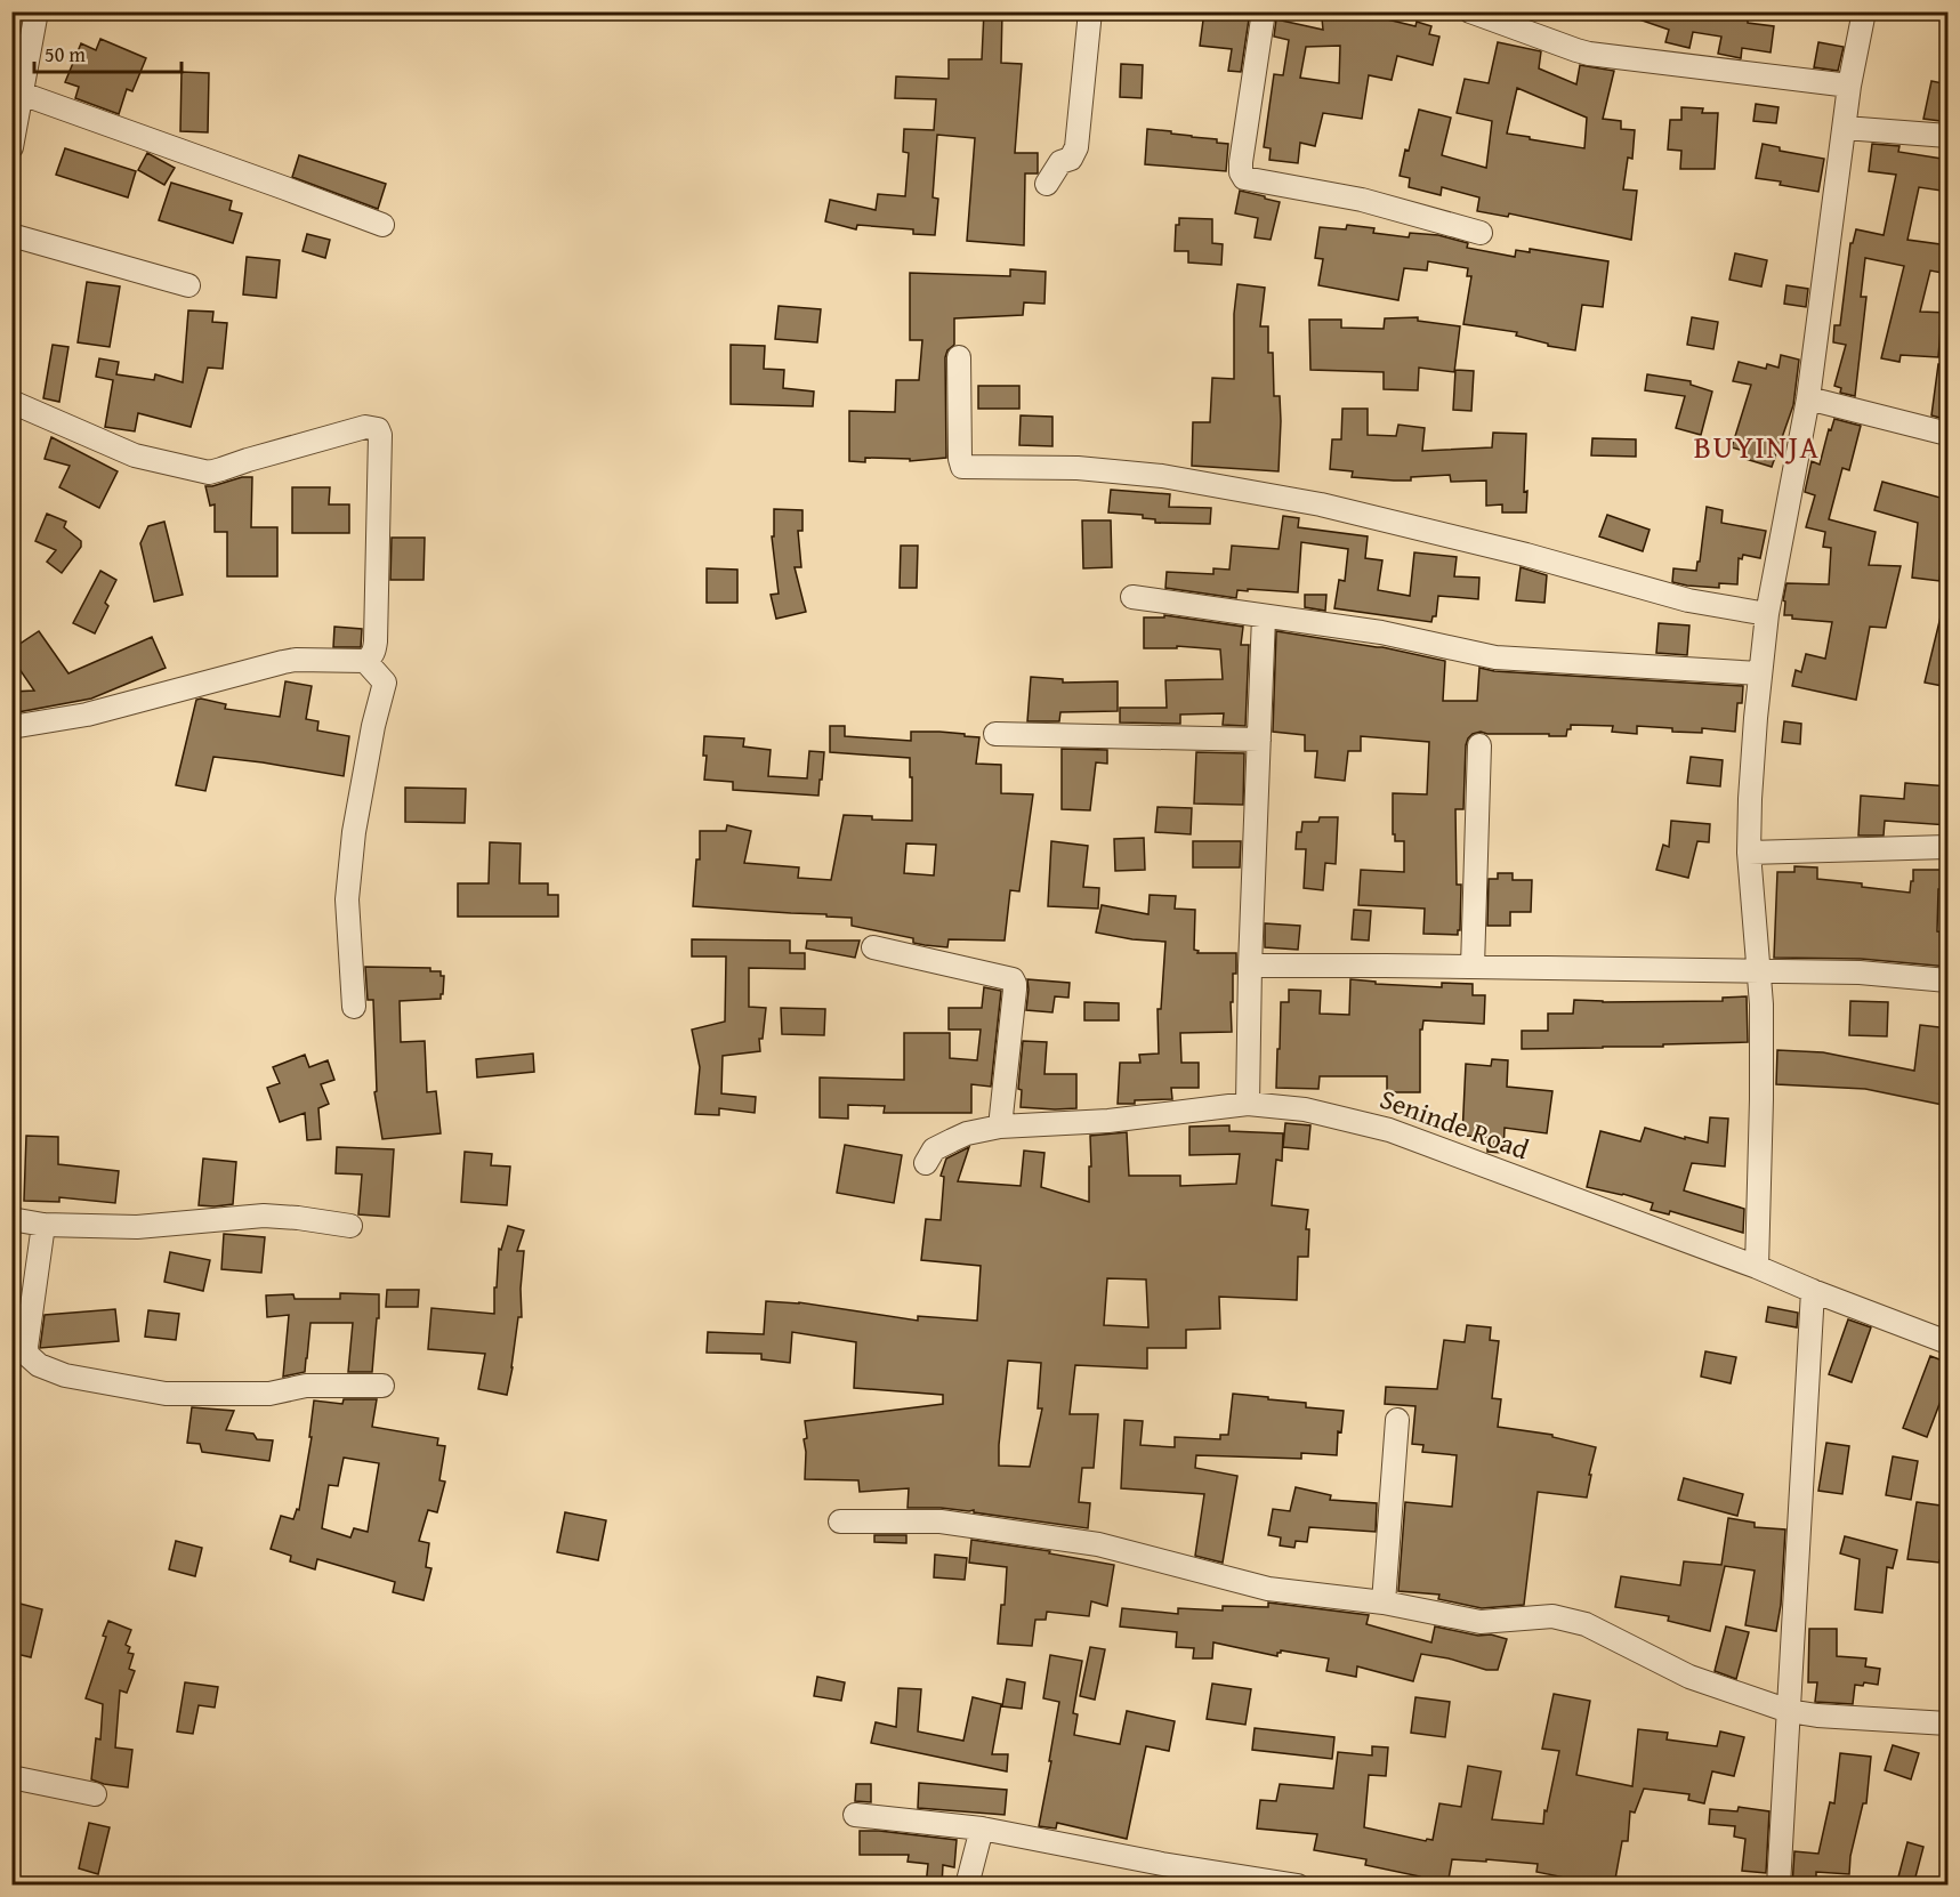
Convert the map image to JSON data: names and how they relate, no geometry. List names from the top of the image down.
{
  "streets": {
    "street": ["Seninde Road"]
  },
  "districts": ["BUYINJA"],
  "scale_bar": "50 m"
}
